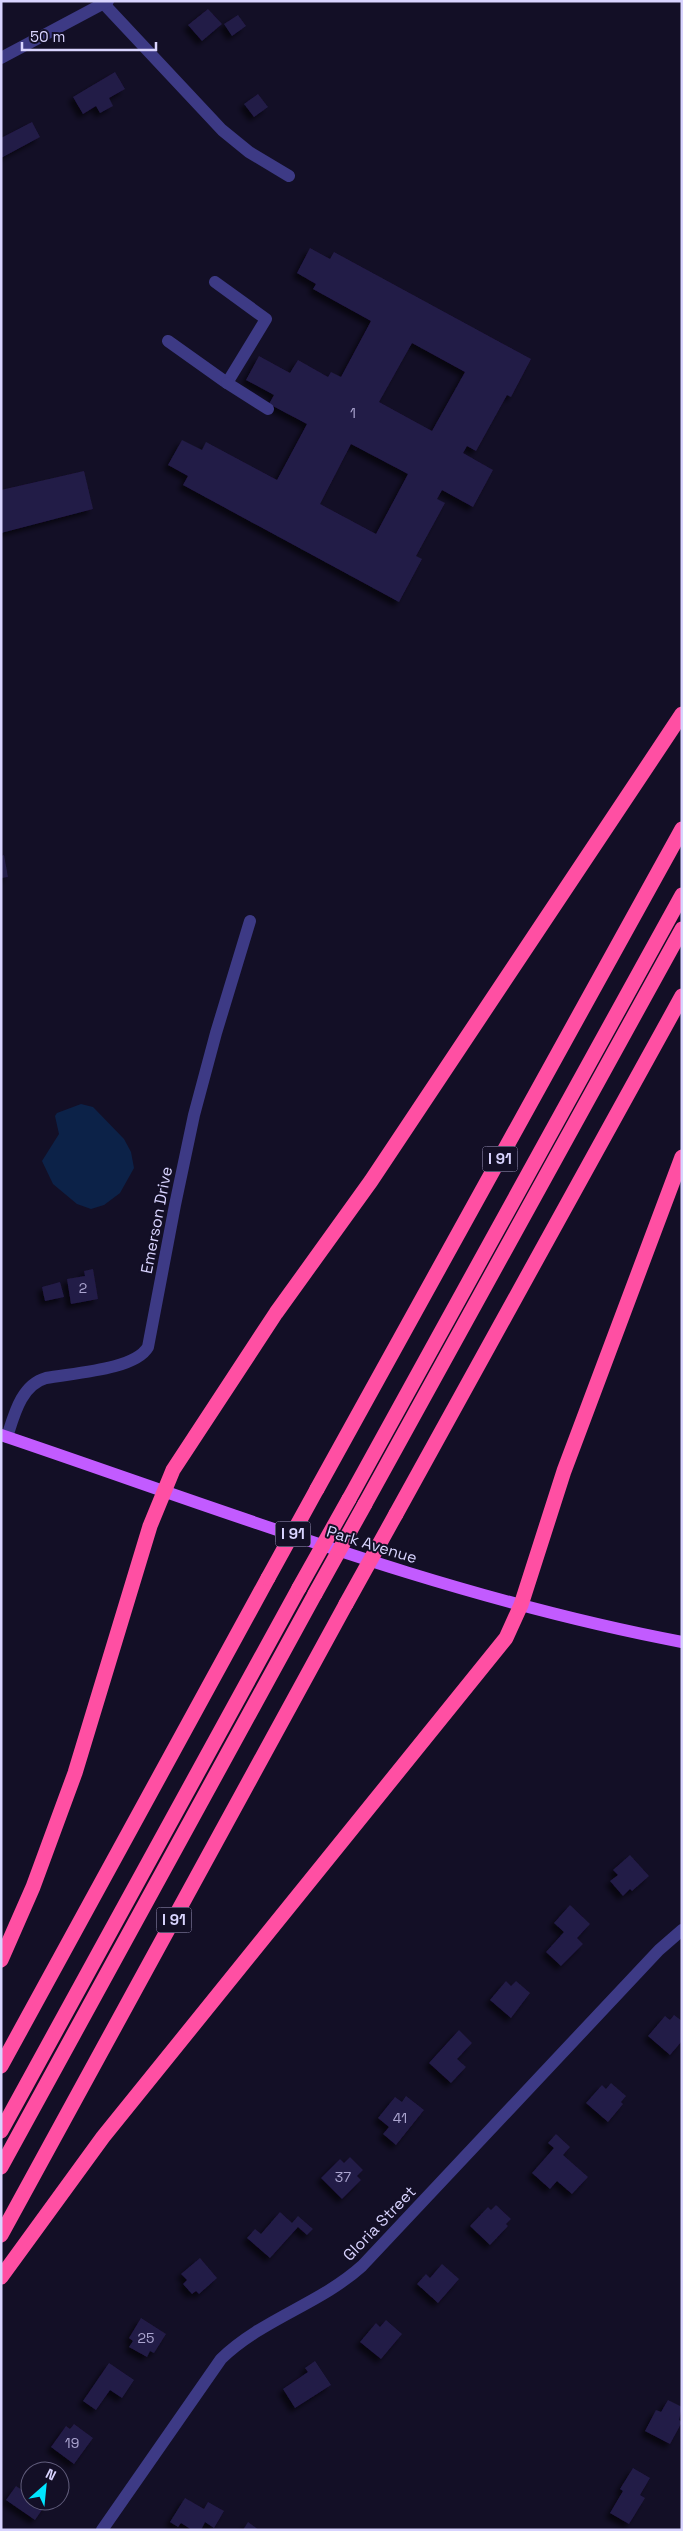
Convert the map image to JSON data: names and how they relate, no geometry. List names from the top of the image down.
{
  "streets": {
    "highway": ["I 91"],
    "main road": ["Park Avenue"],
    "street": ["Emerson Drive", "Gloria Street"]
  },
  "crossings": [
    ["Emerson Drive", "Park Avenue"]
  ],
  "house_numbers": [
    "1",
    "2",
    "41",
    "37",
    "25",
    "19"
  ],
  "scale_bar": "50 m",
  "north": "top right"
}
